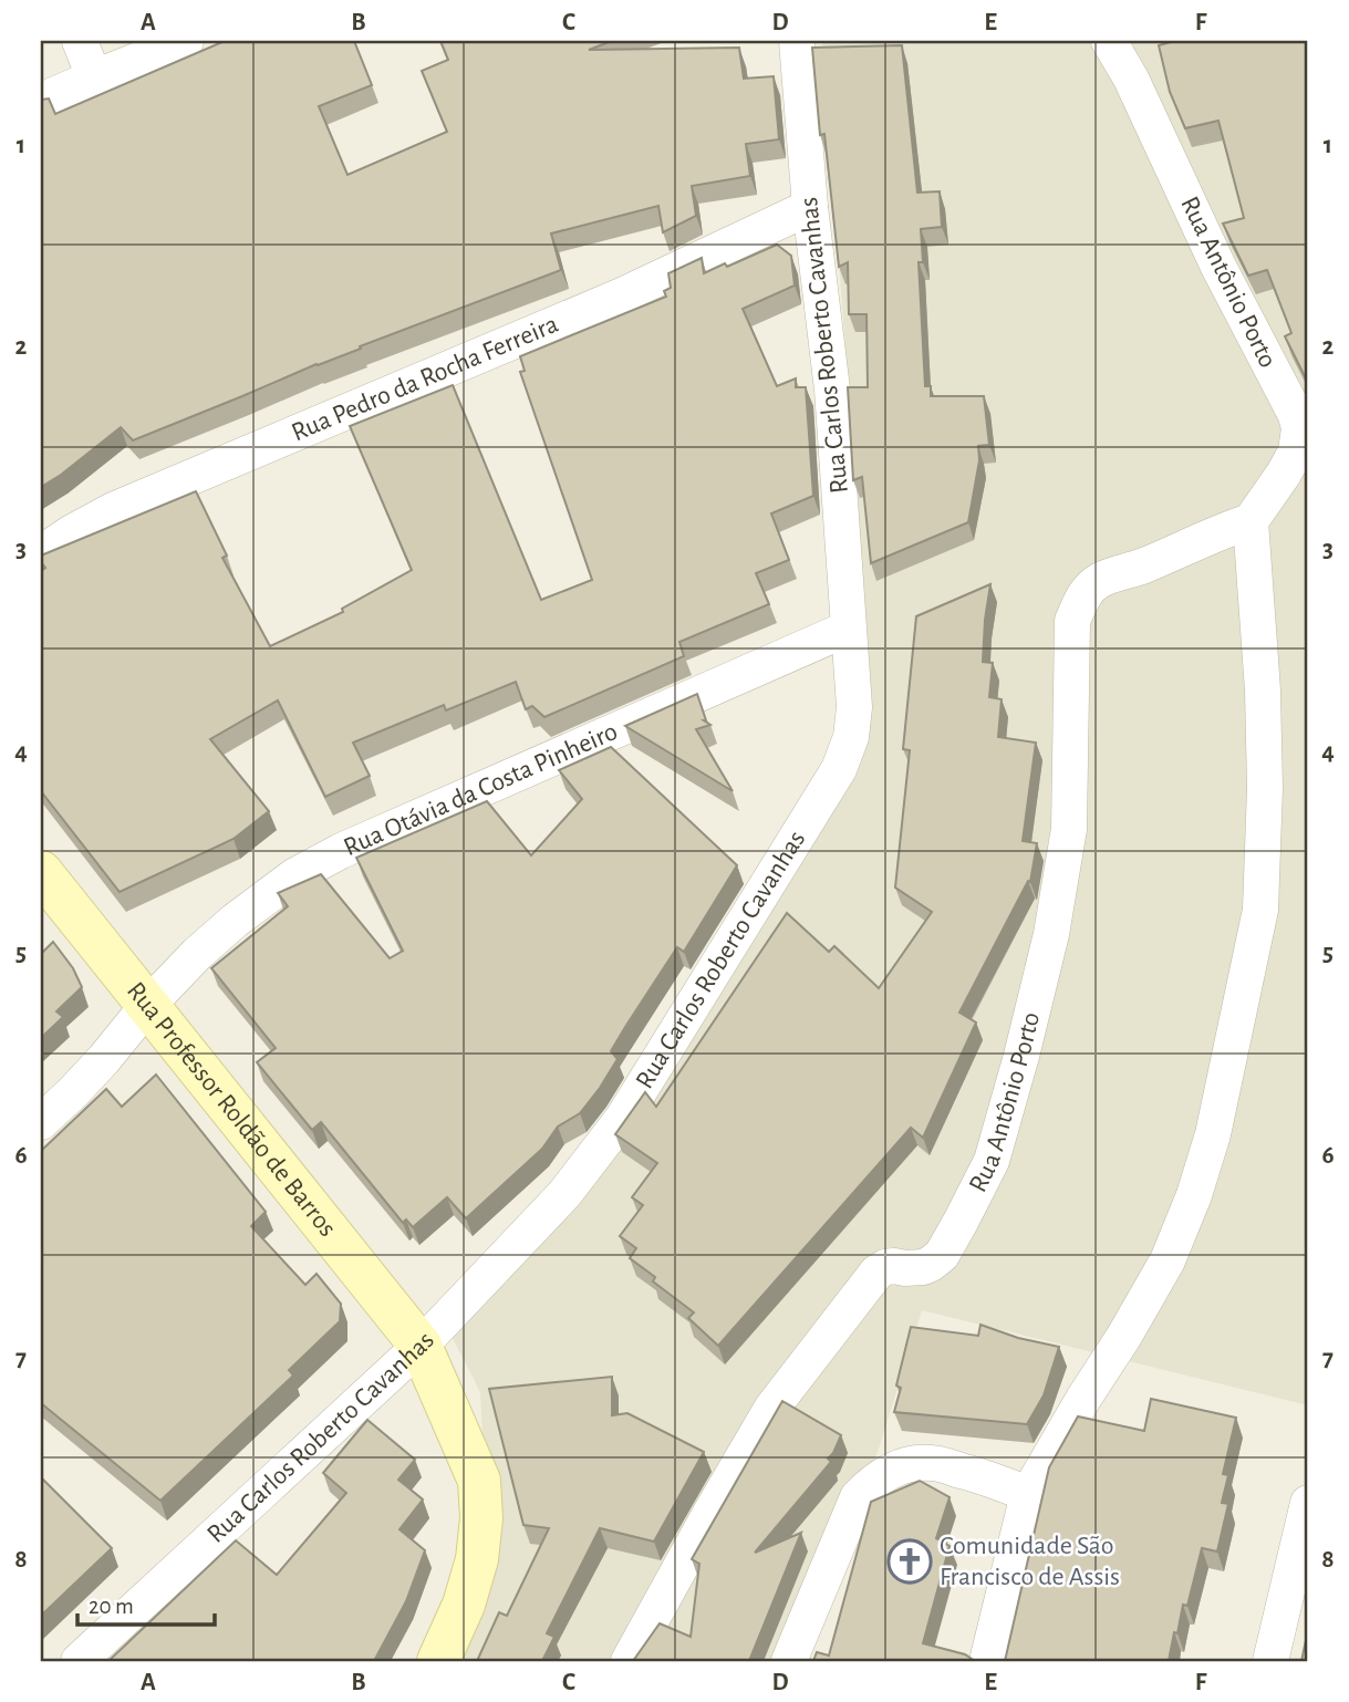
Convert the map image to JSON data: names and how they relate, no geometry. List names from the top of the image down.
{
  "streets": {
    "street": [
      "Rua Antônio Porto",
      "Rua Carlos Roberto Cavanhas",
      "Rua Pedro da Rocha Ferreira",
      "Rua Otávia da Costa Pinheiro",
      "Rua Professor Roldão de Barros"
    ]
  },
  "crossings": [
    ["Rua Carlos Roberto Cavanhas", "Rua Pedro da Rocha Ferreira"],
    ["Rua Carlos Roberto Cavanhas", "Rua Otávia da Costa Pinheiro"],
    ["Rua Carlos Roberto Cavanhas", "Rua Professor Roldão de Barros"],
    ["Rua Otávia da Costa Pinheiro", "Rua Professor Roldão de Barros"]
  ],
  "places": {
    "church": ["Comunidade São Francisco de Assis"]
  },
  "scale_bar": "20 m",
  "grid": {
    "columns": [
      "A",
      "B",
      "C",
      "D",
      "E",
      "F"
    ],
    "rows": [
      "1",
      "2",
      "3",
      "4",
      "5",
      "6",
      "7",
      "8"
    ]
  }
}
